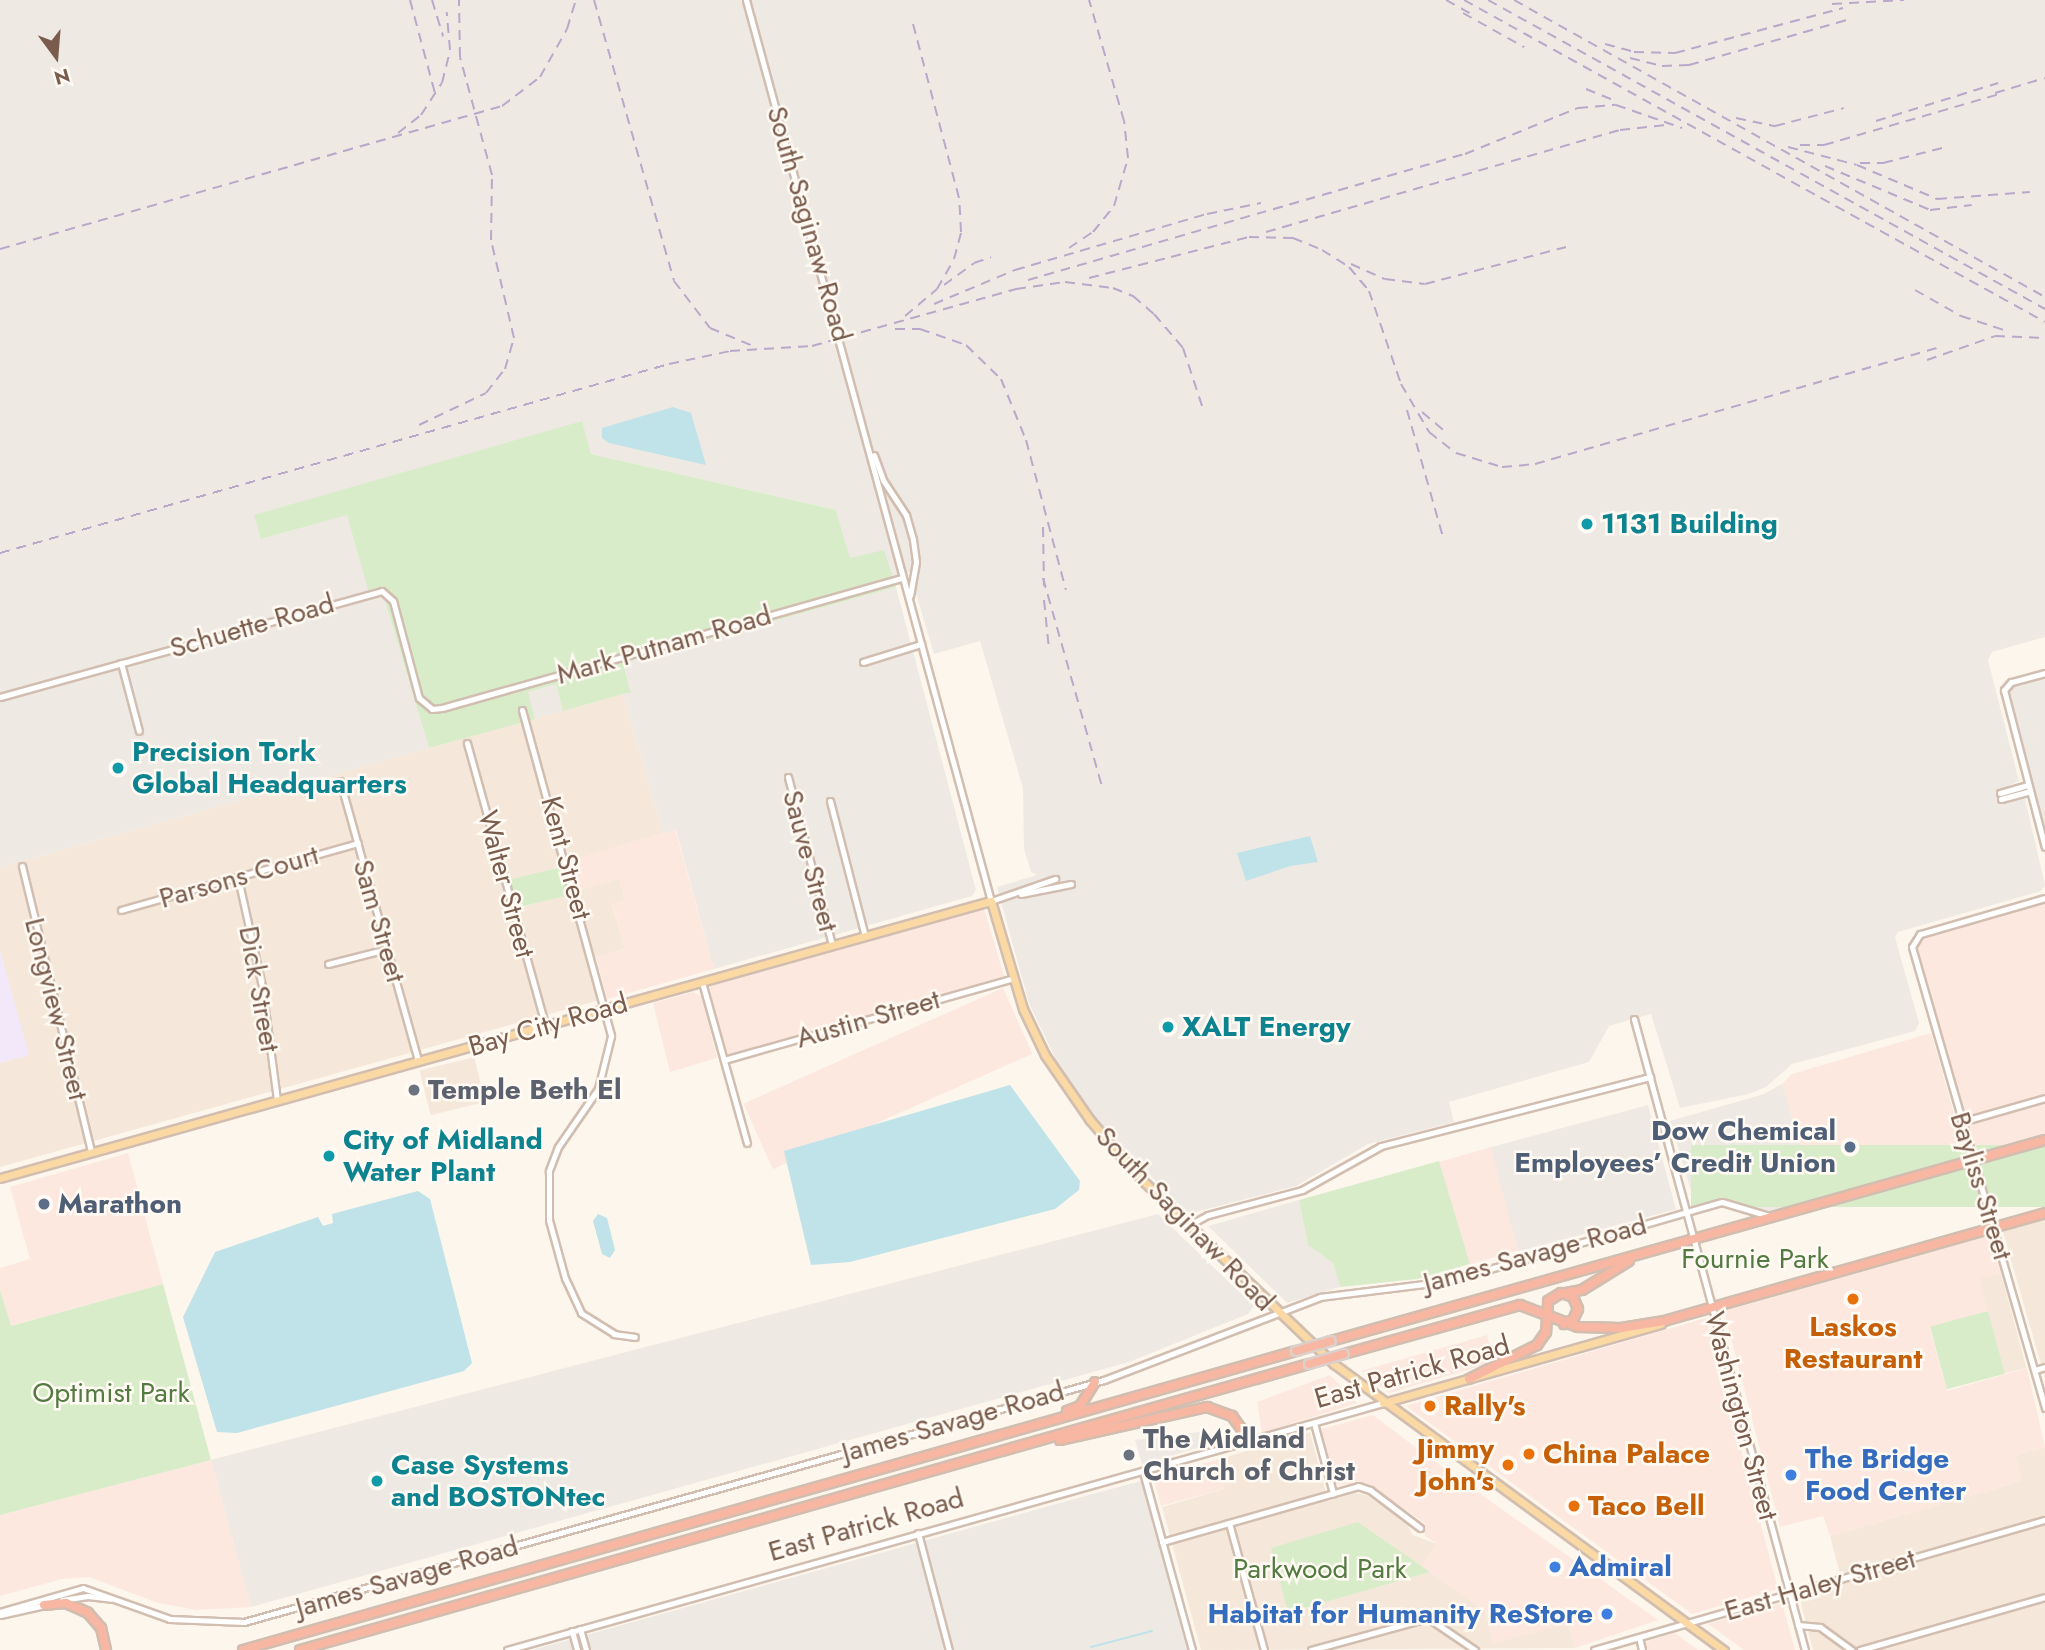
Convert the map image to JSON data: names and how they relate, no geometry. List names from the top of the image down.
{
  "streets": {
    "highway": ["East Patrick Road"],
    "main road": ["South Saginaw Road", "Bay City Road"],
    "street": [
      "Schuette Road",
      "Mark Putnam Road",
      "Kent Street",
      "Sauve Street",
      "Parsons Court",
      "Walter Street",
      "Sam Street",
      "Dick Street",
      "Longview Street",
      "Austin Street",
      "Bayliss Street",
      "James Savage Road",
      "Washington Street",
      "East Haley Street"
    ]
  },
  "crossings": [
    ["South Saginaw Road", "Mark Putnam Road"],
    ["South Saginaw Road", "Austin Street"],
    ["South Saginaw Road", "Bay City Road"],
    ["South Saginaw Road", "James Savage Road"],
    ["South Saginaw Road", "East Patrick Road"],
    ["South Saginaw Road", "East Haley Street"],
    ["Schuette Road", "Mark Putnam Road"],
    ["Kent Street", "Bay City Road"],
    ["Sauve Street", "Bay City Road"],
    ["Parsons Court", "Sam Street"],
    ["Parsons Court", "Dick Street"],
    ["Walter Street", "Bay City Road"],
    ["Sam Street", "Bay City Road"],
    ["Dick Street", "Bay City Road"],
    ["Longview Street", "Bay City Road"],
    ["Bayliss Street", "East Patrick Road"],
    ["James Savage Road", "Washington Street"],
    ["East Patrick Road", "Washington Street"],
    ["Washington Street", "East Haley Street"]
  ],
  "parks": ["Fournie Park", "Optimist Park", "Parkwood Park"],
  "places": [
    "1131 Building",
    "Precision Tork Global Headquarters",
    "XALT Energy",
    "Temple Beth El",
    "Dow Chemical Employees’ Credit Union",
    "City of Midland Water Plant",
    "Marathon",
    "Laskos Restaurant",
    "Rally's",
    "China Palace",
    "The Midland Church of Christ",
    "Jimmy John's",
    "The Bridge Food Center",
    "Case Systems and BOSTONtec",
    "Taco Bell",
    "Admiral",
    "Habitat for Humanity ReStore"
  ],
  "north": "bottom"
}
